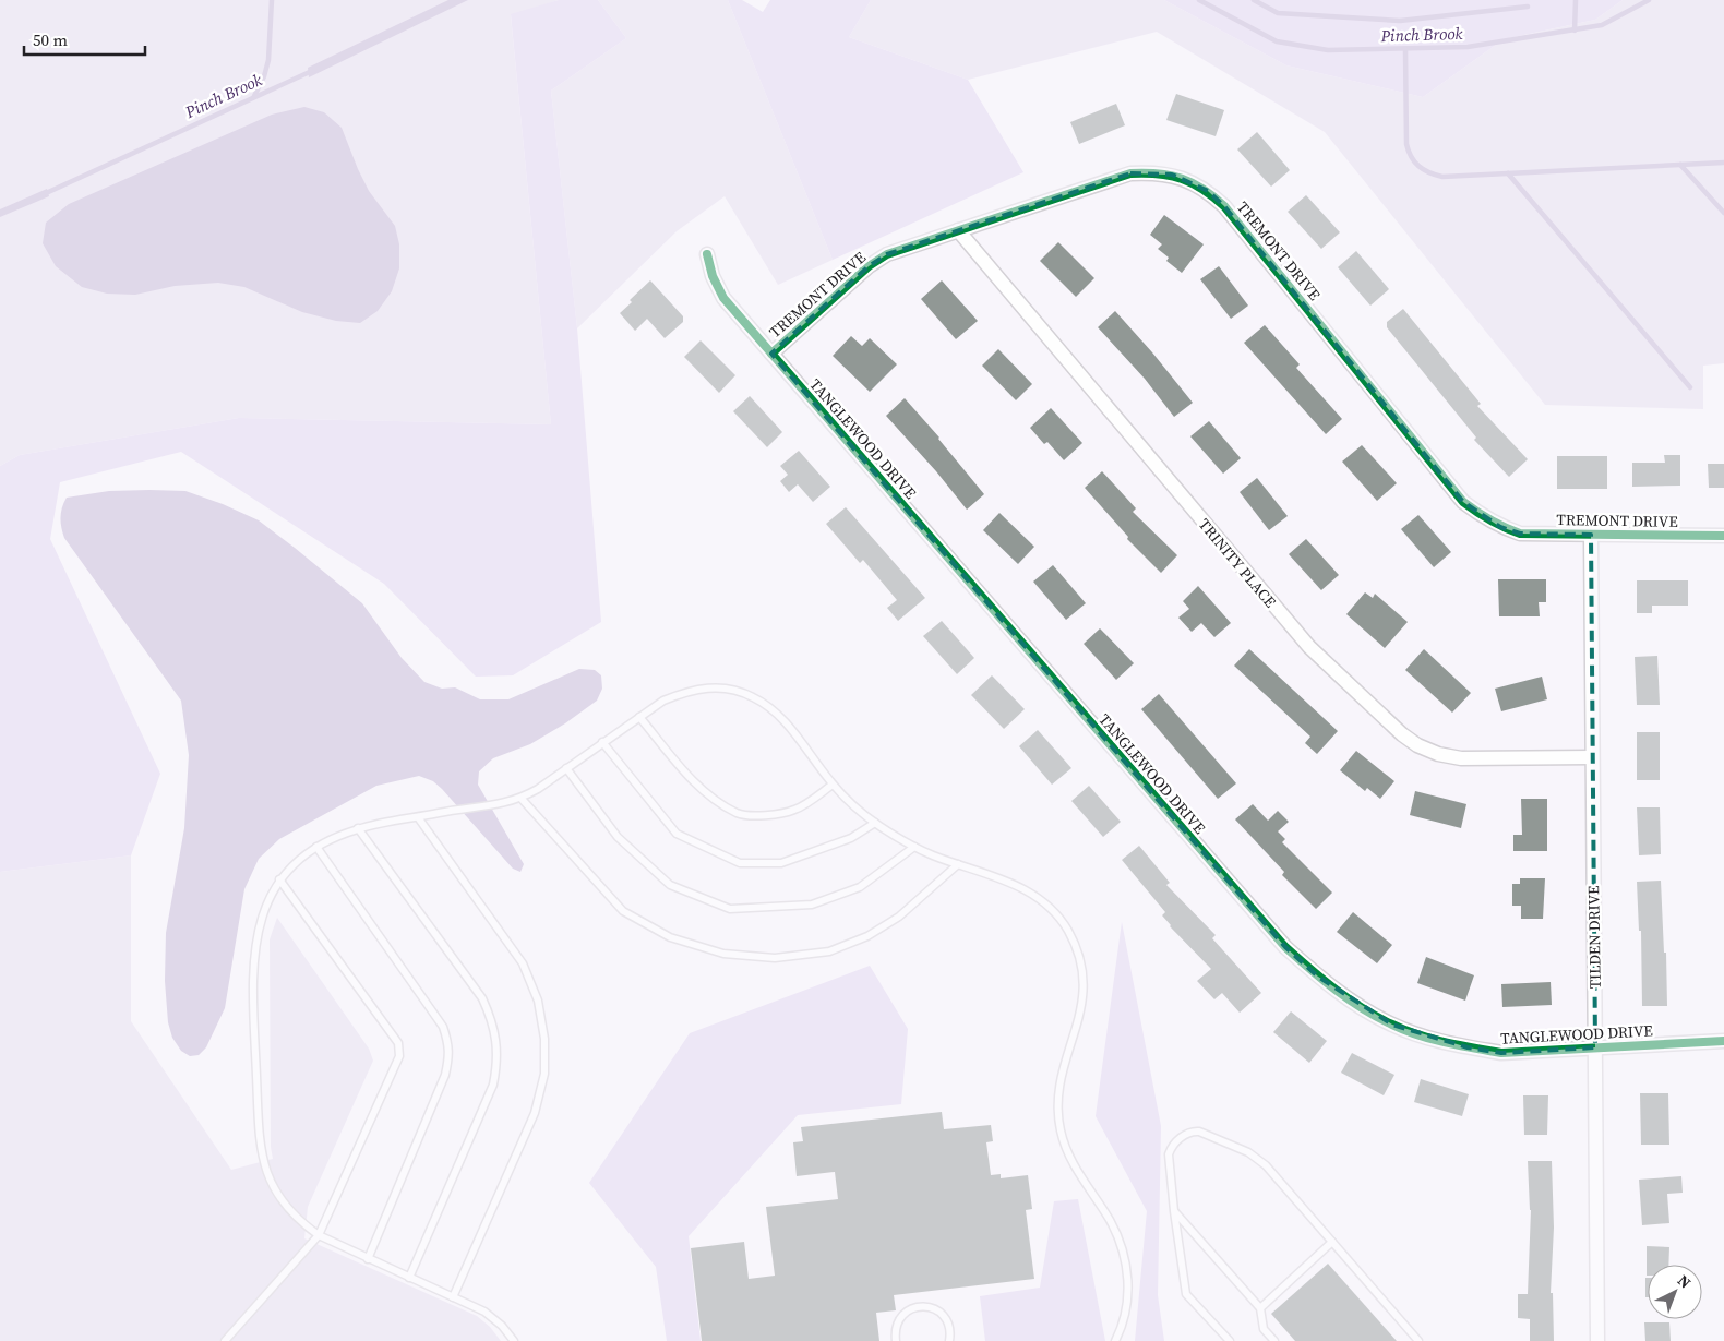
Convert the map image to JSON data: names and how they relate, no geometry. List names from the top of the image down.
{
  "streets": {
    "street": [
      "TREMONT DRIVE",
      "TANGLEWOOD DRIVE",
      "TRINITY PLACE",
      "TILDEN DRIVE"
    ]
  },
  "crossings": [
    ["TREMONT DRIVE", "TANGLEWOOD DRIVE"],
    ["TREMONT DRIVE", "TRINITY PLACE"],
    ["TREMONT DRIVE", "TILDEN DRIVE"],
    ["TANGLEWOOD DRIVE", "TILDEN DRIVE"],
    ["TRINITY PLACE", "TILDEN DRIVE"]
  ],
  "water": ["Pinch Brook"],
  "scale_bar": "50 m",
  "north": "top right"
}
